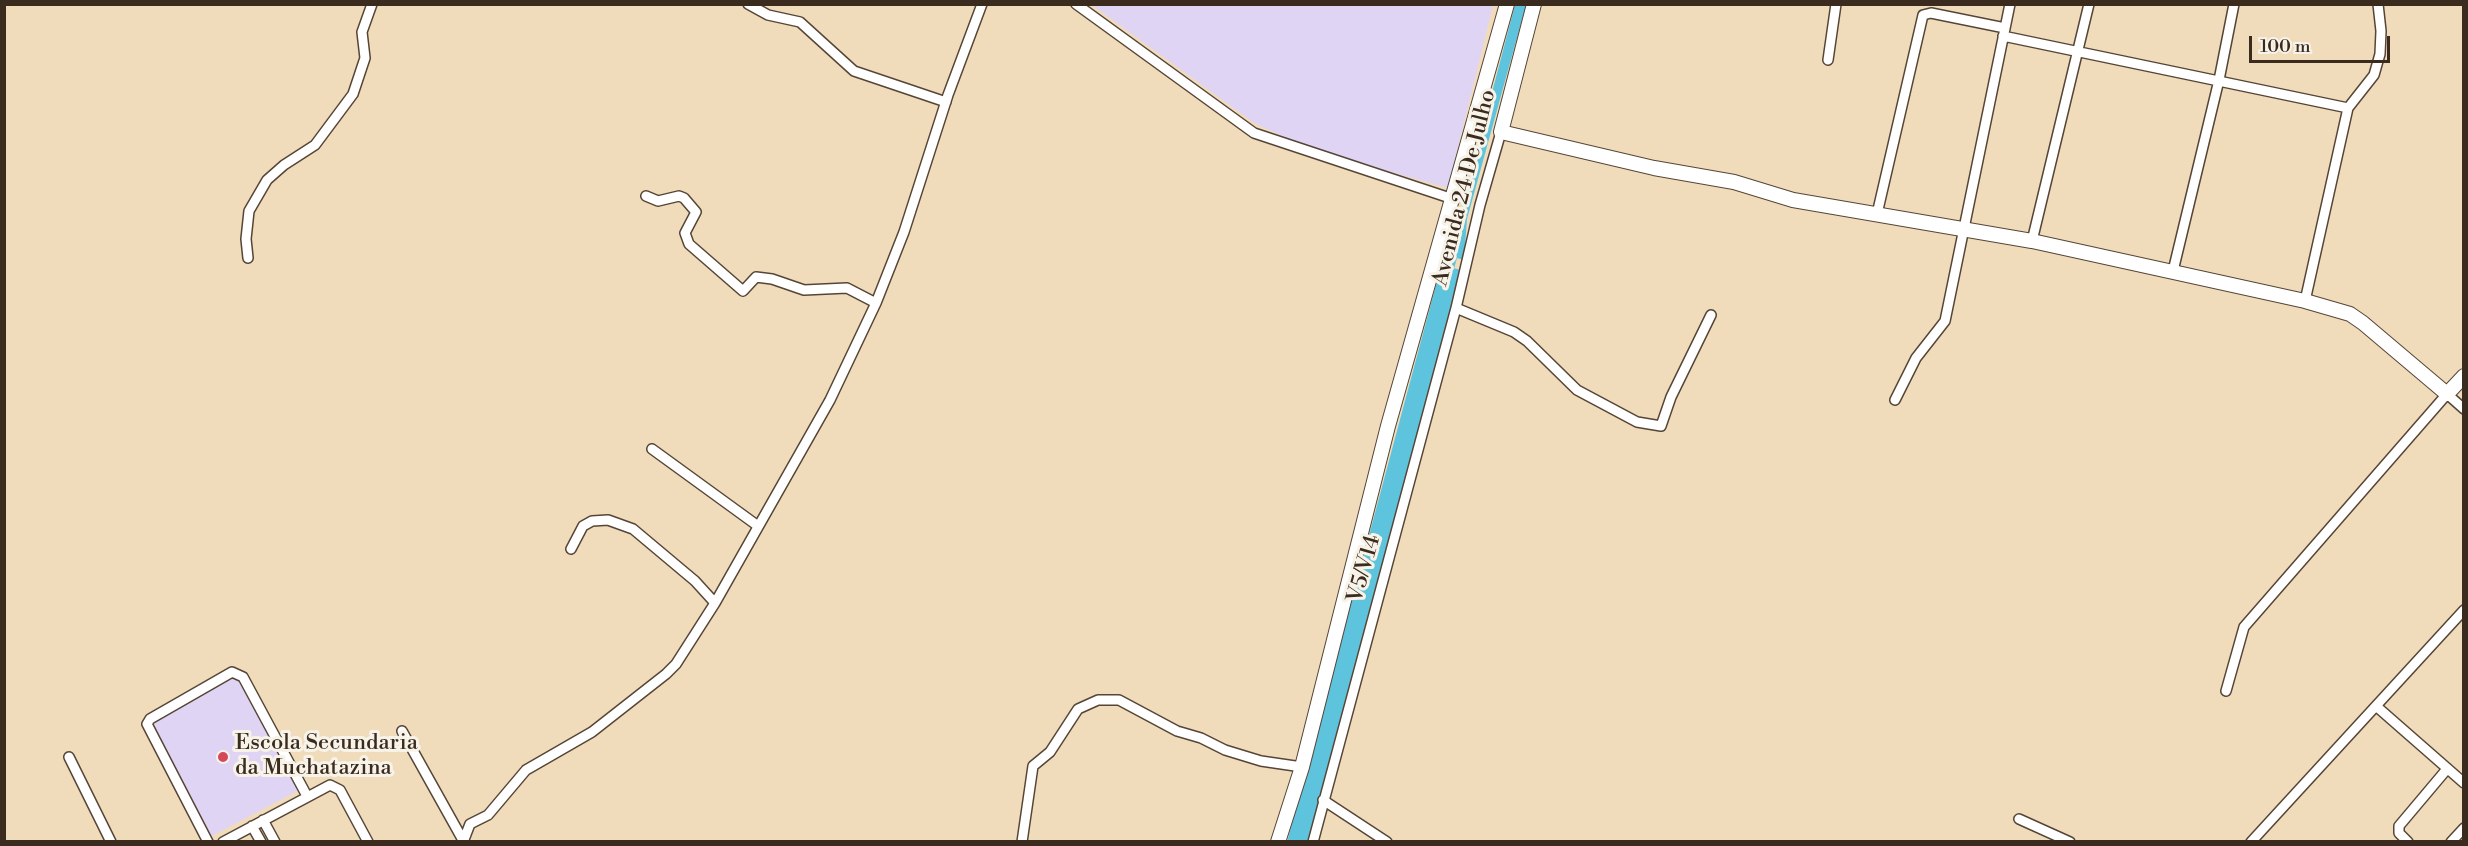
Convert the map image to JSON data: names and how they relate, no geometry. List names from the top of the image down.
{
  "streets": {
    "street": ["Avenida 24 De Julho", "V5/V14"]
  },
  "crossings": [
    ["Avenida 24 De Julho", "V5/V14"]
  ],
  "places": ["Escola Secundaria da Muchatazina"],
  "scale_bar": "100 m"
}
